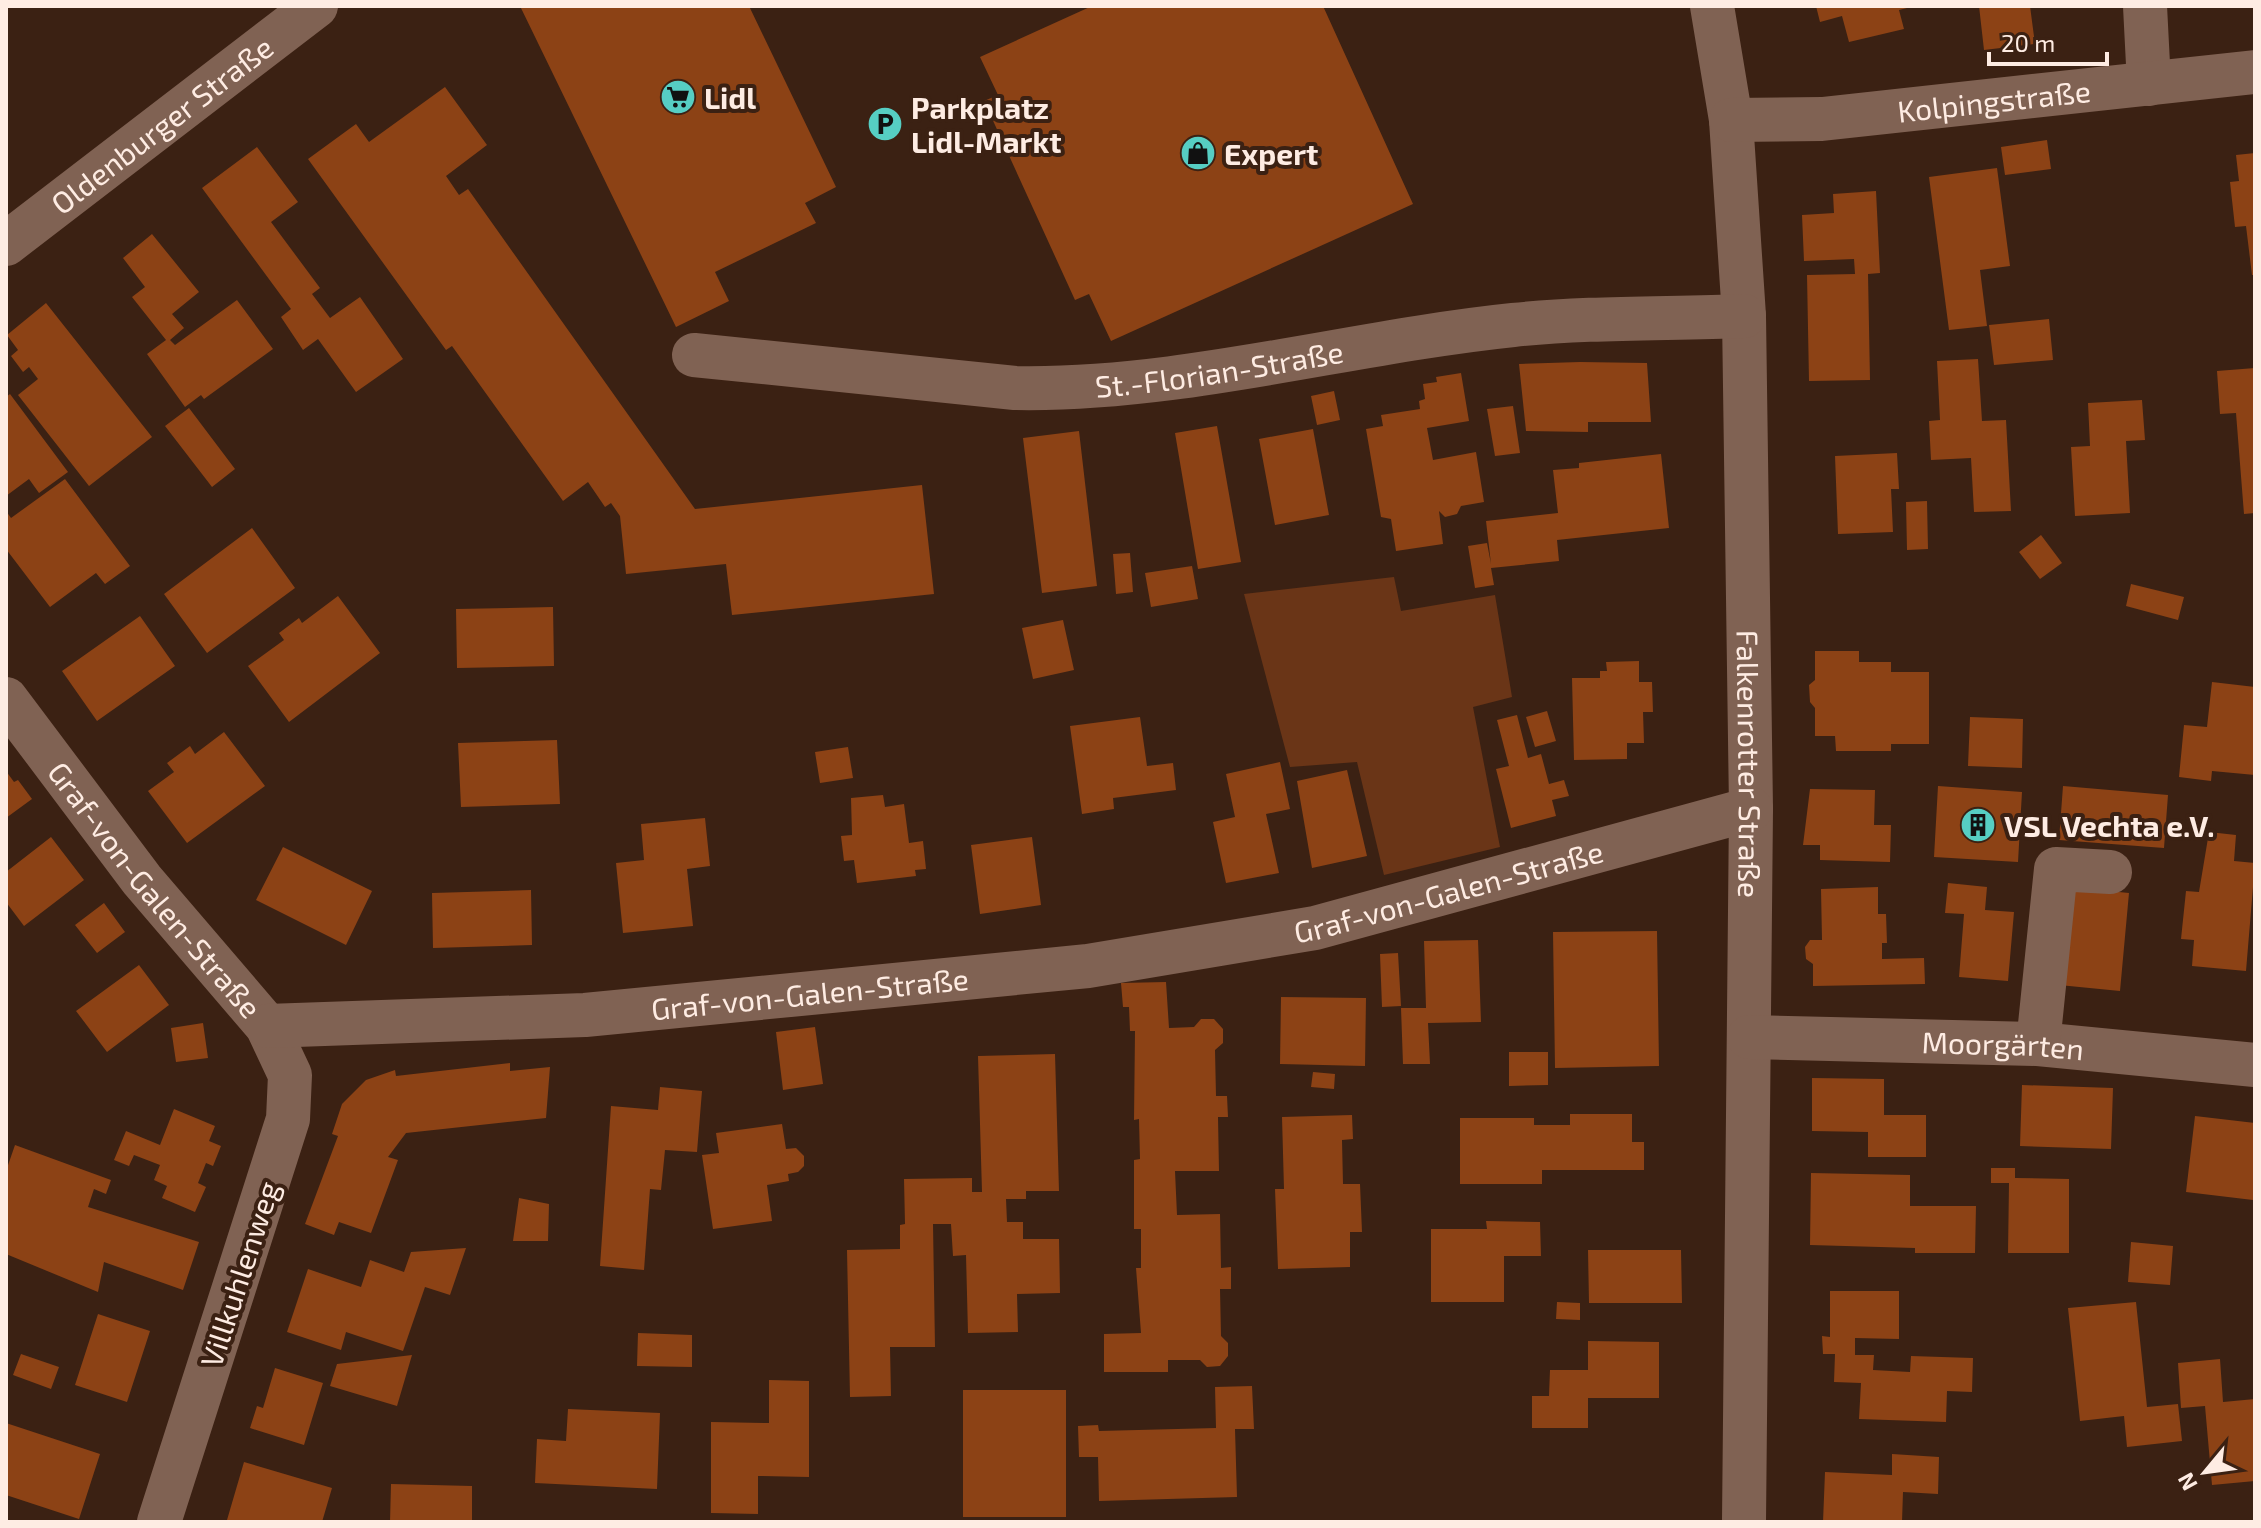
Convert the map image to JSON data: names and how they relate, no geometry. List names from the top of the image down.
{
  "streets": {
    "street": [
      "Kolpingstraße",
      "Oldenburger Straße",
      "St.-Florian-Straße",
      "Falkenrotter Straße",
      "Graf-von-Galen-Straße",
      "Moorgärten",
      "Villkuhlenweg"
    ]
  },
  "crossings": [
    ["Kolpingstraße", "Falkenrotter Straße"],
    ["St.-Florian-Straße", "Falkenrotter Straße"],
    ["Falkenrotter Straße", "Graf-von-Galen-Straße"],
    ["Falkenrotter Straße", "Moorgärten"],
    ["Graf-von-Galen-Straße", "Villkuhlenweg"]
  ],
  "places": {
    "supermarket": ["Lidl"],
    "parking": ["Parkplatz Lidl-Markt"],
    "shop": ["Expert"],
    "building": ["VSL Vechta e.V."]
  },
  "scale_bar": "20 m",
  "north": "bottom left"
}
